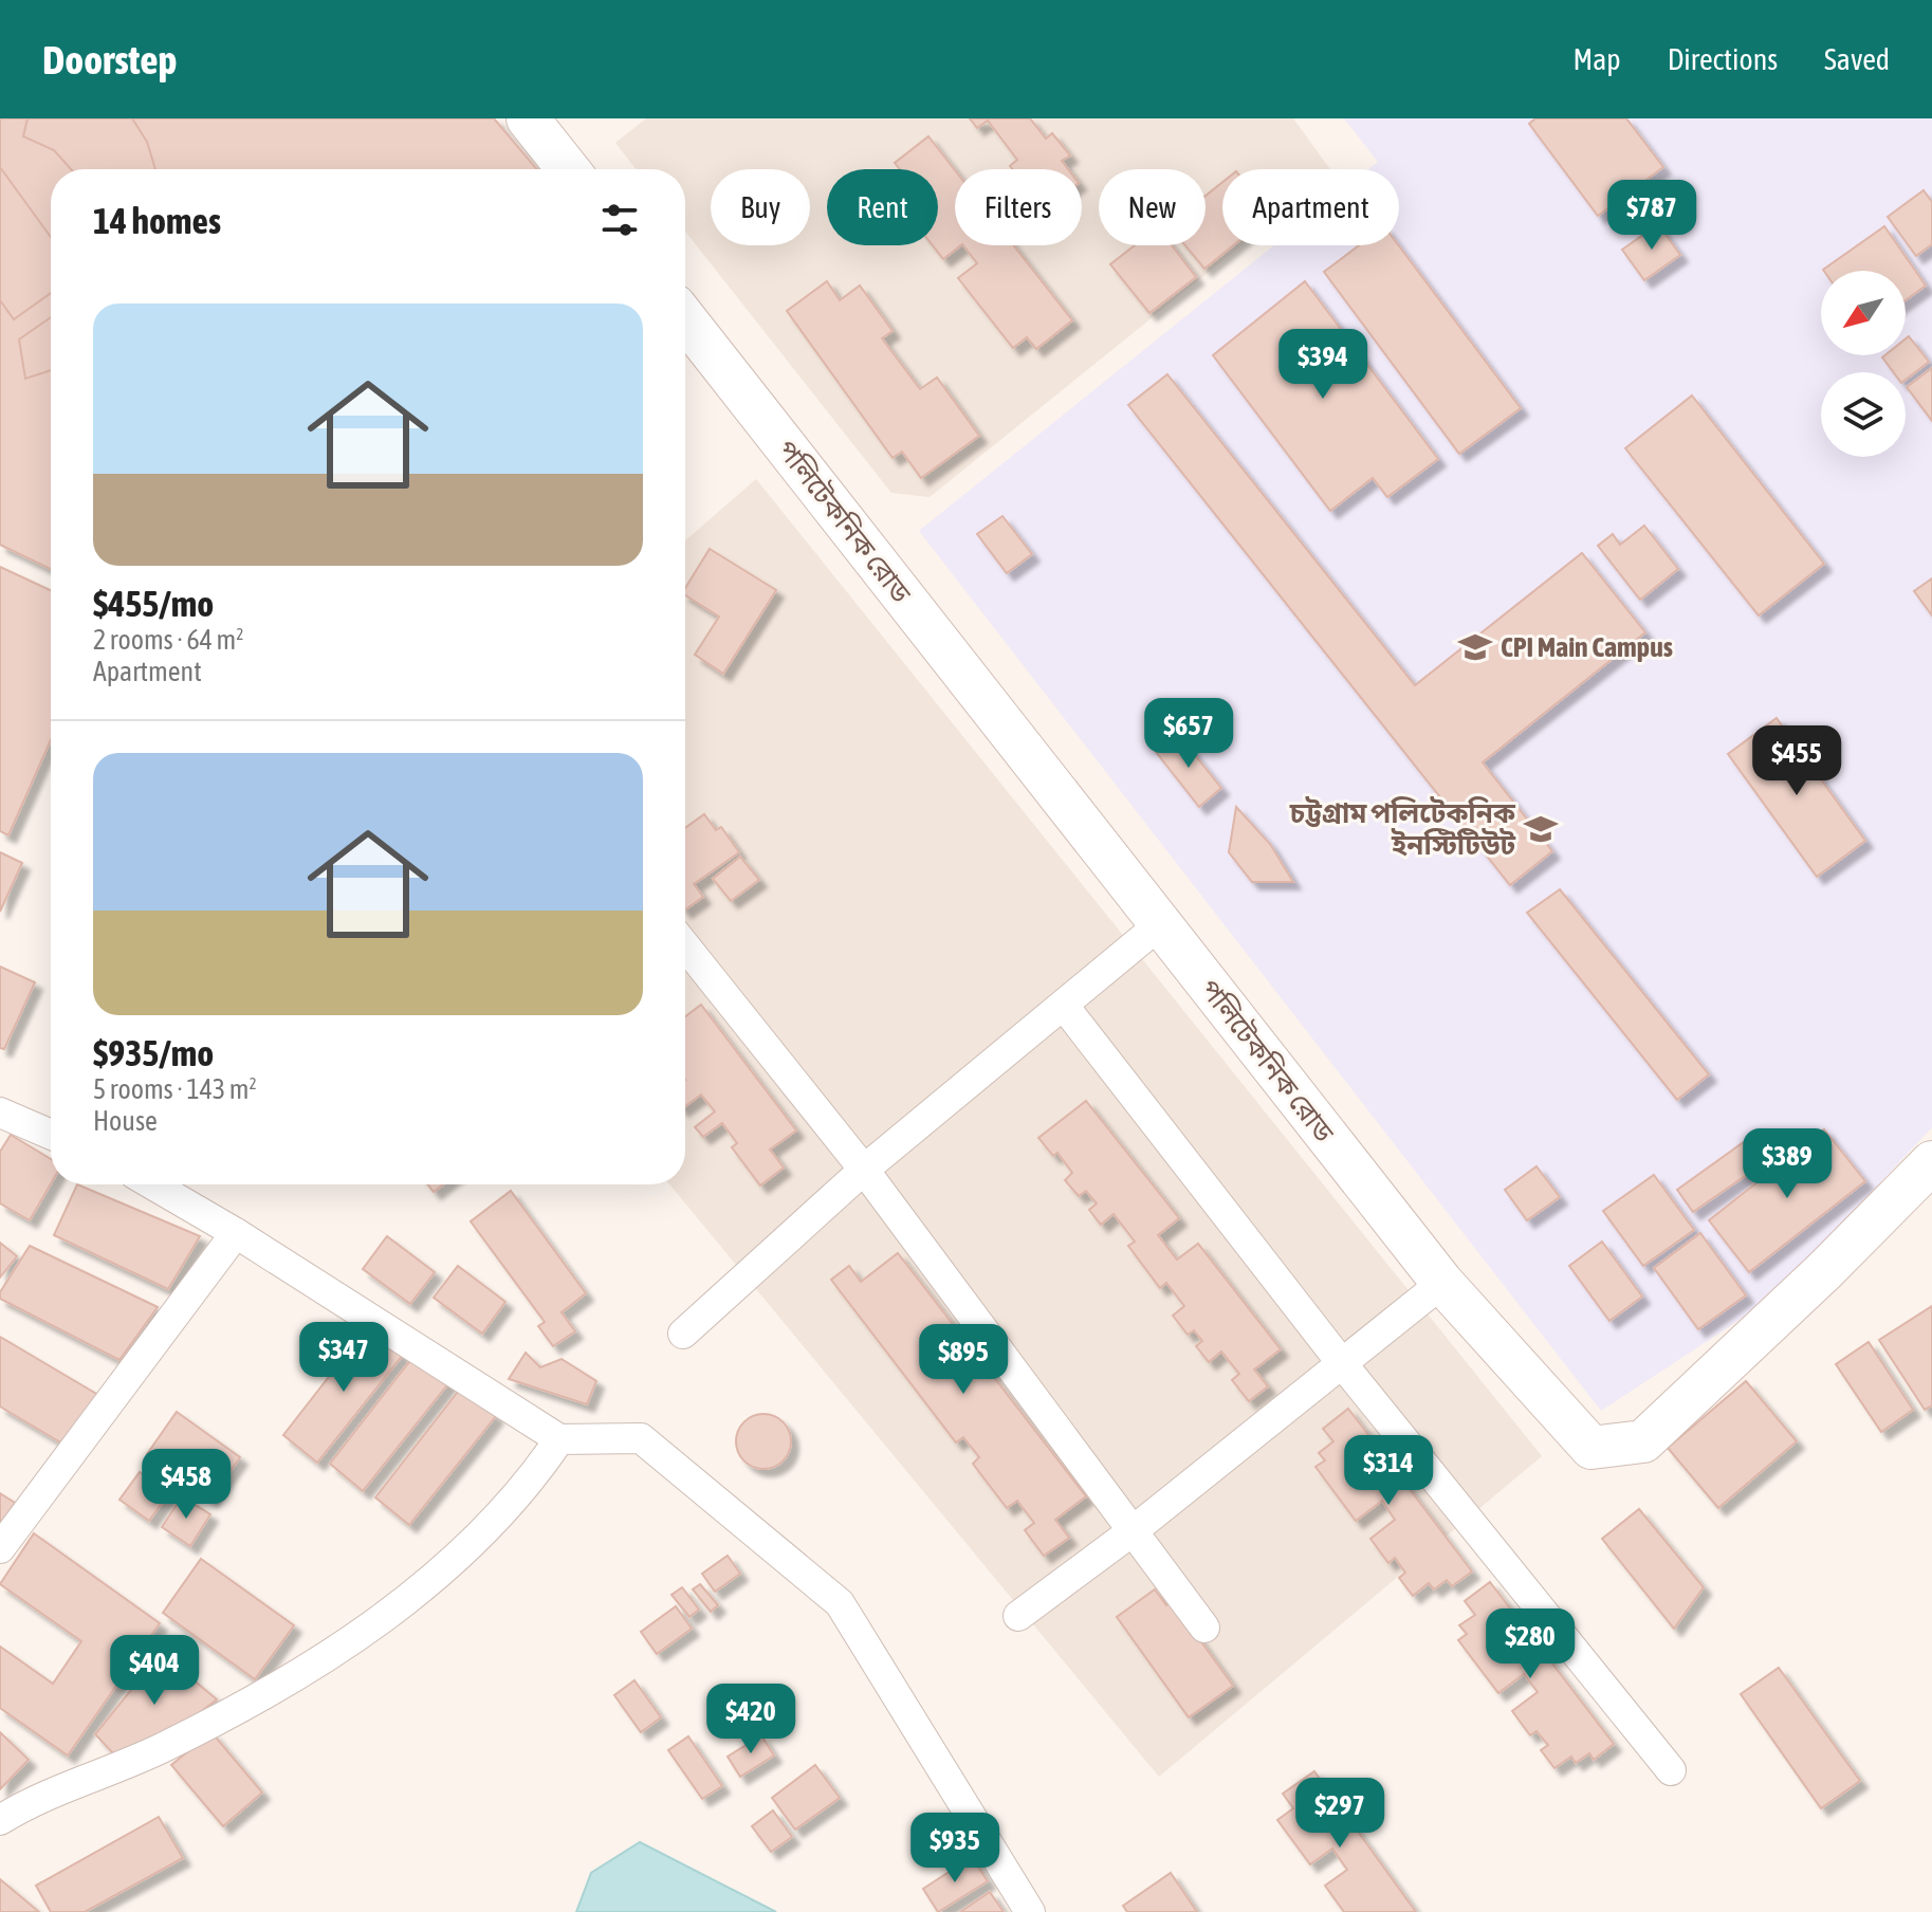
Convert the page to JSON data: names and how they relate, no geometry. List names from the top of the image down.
{
  "streets": {
    "main road": ["পলিটেকনিক রোড"]
  },
  "places": {
    "school or university": ["CPI Main Campus", "চট্টগ্রাম পলিটেকনিক ইনস্টিটিউট"]
  },
  "north": "bottom left",
  "page": {
    "header": "Doorstep",
    "nav": ["Map", "Directions", "Saved"],
    "chip": [
      "Buy",
      "Rent",
      "Filters",
      "New",
      "Apartment"
    ],
    "heading": "14 homes",
    "price": [
      "$787",
      "$394",
      "$657",
      "$455",
      "$389",
      "$347",
      "$895",
      "$314",
      "$458",
      "$280",
      "$404",
      "$420",
      "$297",
      "$935"
    ],
    "list": [
      {
        "name": "$455/mo",
        "note": "2 rooms · 64 m² · Apartment"
      },
      {
        "name": "$935/mo",
        "note": "5 rooms · 143 m² · House"
      }
    ]
  }
}
